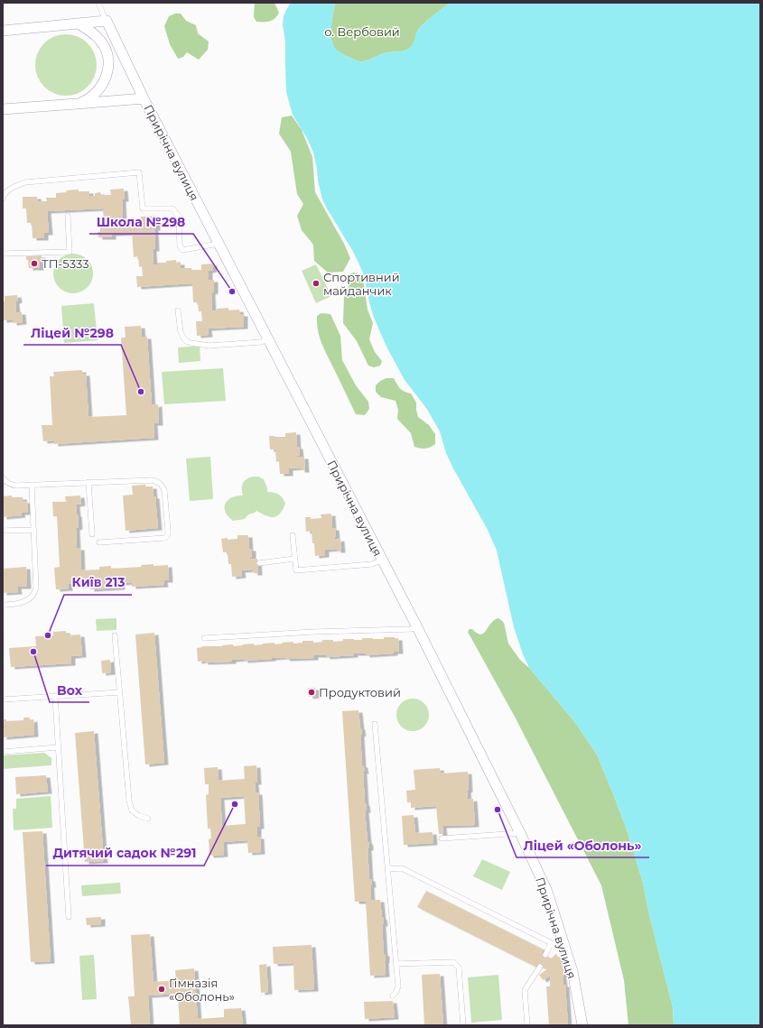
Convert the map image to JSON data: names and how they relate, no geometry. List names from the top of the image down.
{
  "streets": {
    "street": ["Прирічна вулиця"]
  },
  "parks": ["о. Вербовий"],
  "places": [
    "ТП-5333",
    "Спортивний майданчик",
    "Школа №298",
    "Ліцей №298",
    "Київ 213",
    "Box",
    "Продуктовий",
    "Дитячий садок №291",
    "Ліцей «Оболонь»",
    "Гімназія «Оболонь»"
  ]
}
